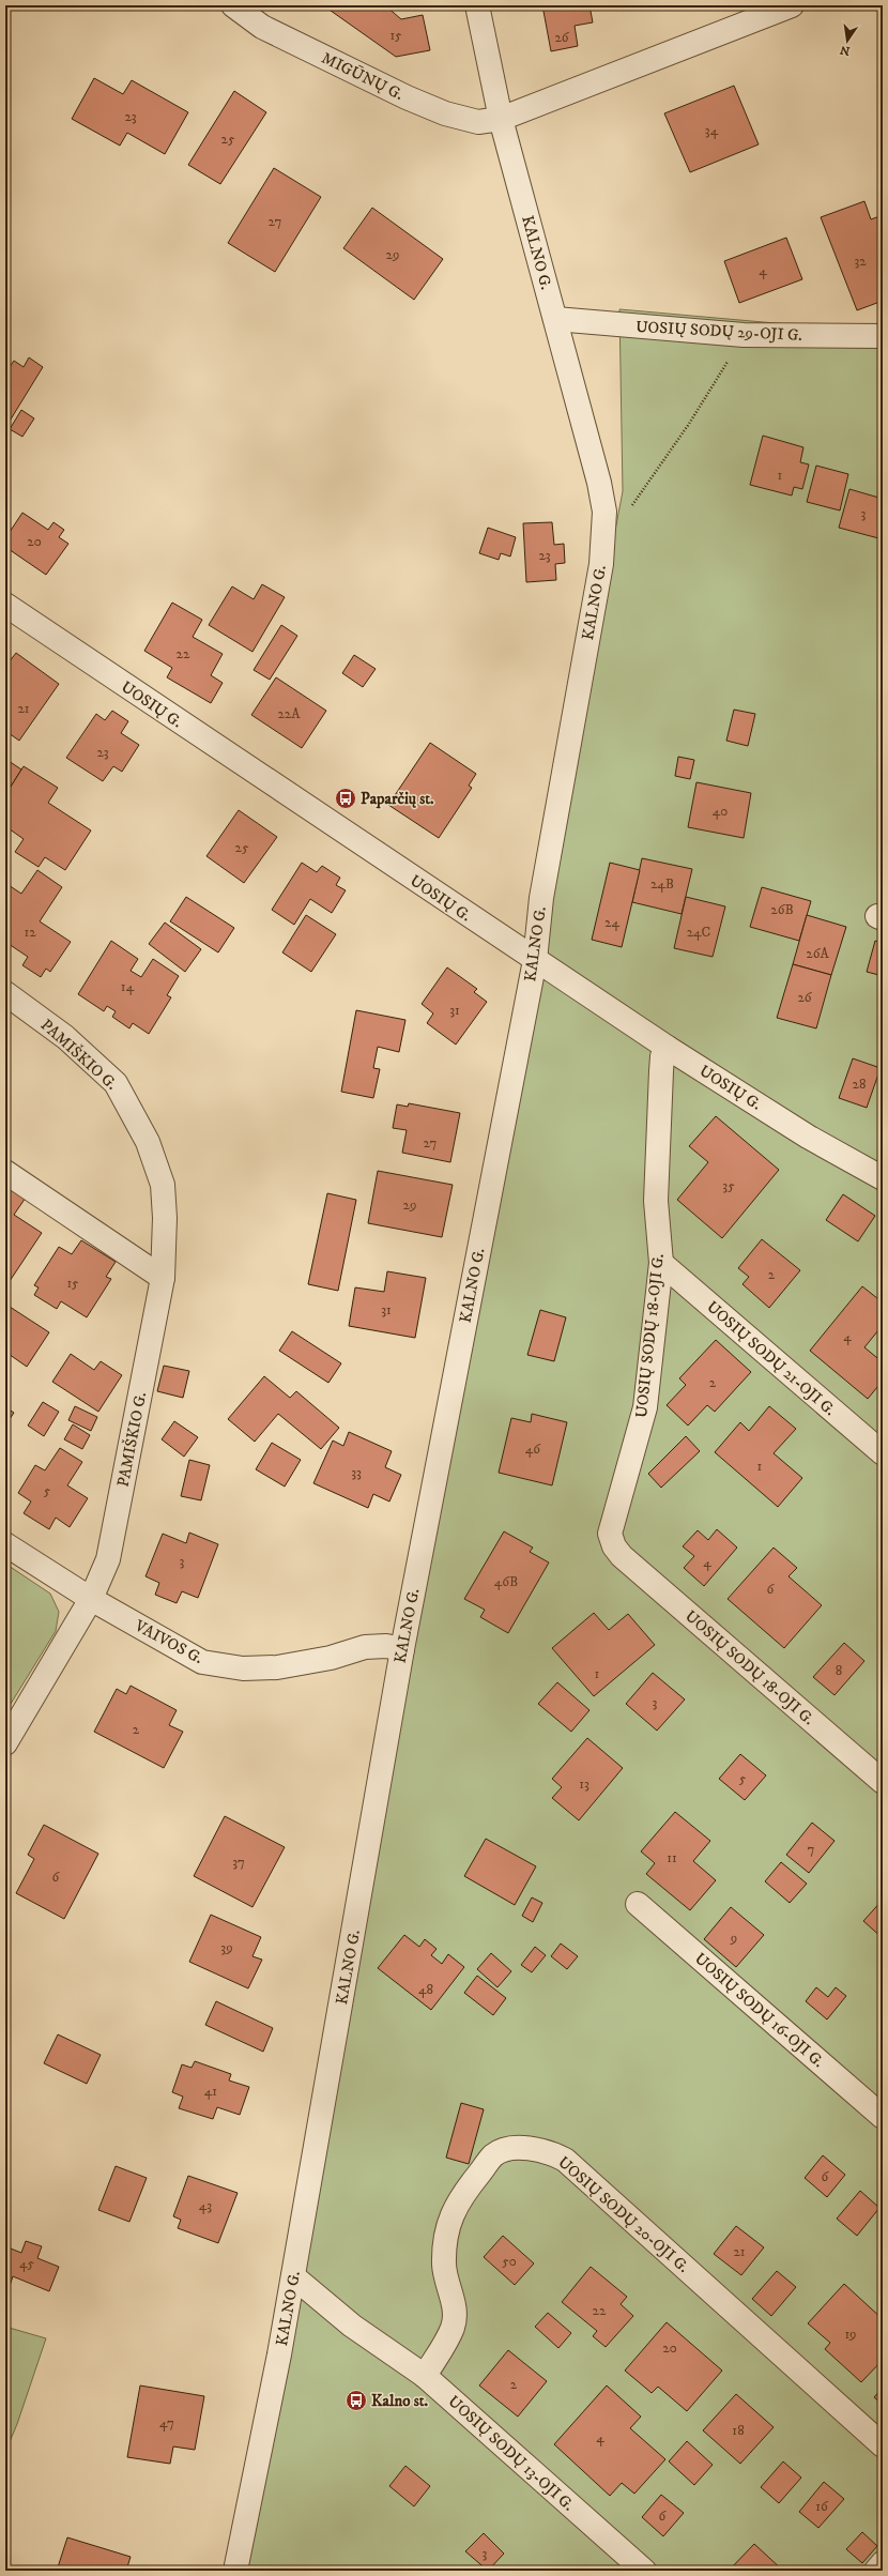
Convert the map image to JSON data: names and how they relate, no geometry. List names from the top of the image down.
{
  "streets": {
    "street": [
      "MIGŪNŲ G.",
      "KALNO G.",
      "UOSIŲ SODŲ 29-OJI G.",
      "UOSIŲ G.",
      "PAMIŠKIO G.",
      "UOSIŲ SODŲ 18-OJI G.",
      "UOSIŲ SODŲ 21-OJI G.",
      "VAIVOS G.",
      "UOSIŲ SODŲ 16-OJI G.",
      "UOSIŲ SODŲ 20-OJI G.",
      "UOSIŲ SODŲ 13-OJI G."
    ]
  },
  "crossings": [
    ["MIGŪNŲ G.", "KALNO G."],
    ["KALNO G.", "UOSIŲ SODŲ 29-OJI G."],
    ["KALNO G.", "UOSIŲ G."],
    ["KALNO G.", "VAIVOS G."],
    ["KALNO G.", "UOSIŲ SODŲ 13-OJI G."],
    ["UOSIŲ G.", "UOSIŲ SODŲ 18-OJI G."],
    ["PAMIŠKIO G.", "VAIVOS G."],
    ["UOSIŲ SODŲ 18-OJI G.", "UOSIŲ SODŲ 21-OJI G."],
    ["UOSIŲ SODŲ 20-OJI G.", "UOSIŲ SODŲ 13-OJI G."]
  ],
  "places": {
    "bus stop": ["Paparčių st.", "Kalno st."]
  },
  "house_numbers": [
    "15",
    "26",
    "23",
    "34",
    "25",
    "27",
    "29",
    "32",
    "4",
    "1",
    "3",
    "20",
    "23",
    "22",
    "21",
    "22A",
    "23",
    "40",
    "25",
    "24B",
    "26B",
    "24",
    "12",
    "24C",
    "26A",
    "14",
    "26",
    "31",
    "28",
    "27",
    "35",
    "29",
    "2",
    "15",
    "31",
    "4",
    "2",
    "46",
    "1",
    "33",
    "5",
    "3",
    "4",
    "46B",
    "6",
    "8",
    "1",
    "3",
    "2",
    "5",
    "13",
    "7",
    "11",
    "37",
    "6",
    "9",
    "39",
    "48",
    "41",
    "6",
    "43",
    "21",
    "50",
    "45",
    "22",
    "19",
    "20",
    "2",
    "47",
    "18",
    "4",
    "16",
    "6",
    "3"
  ],
  "north": "bottom"
}
